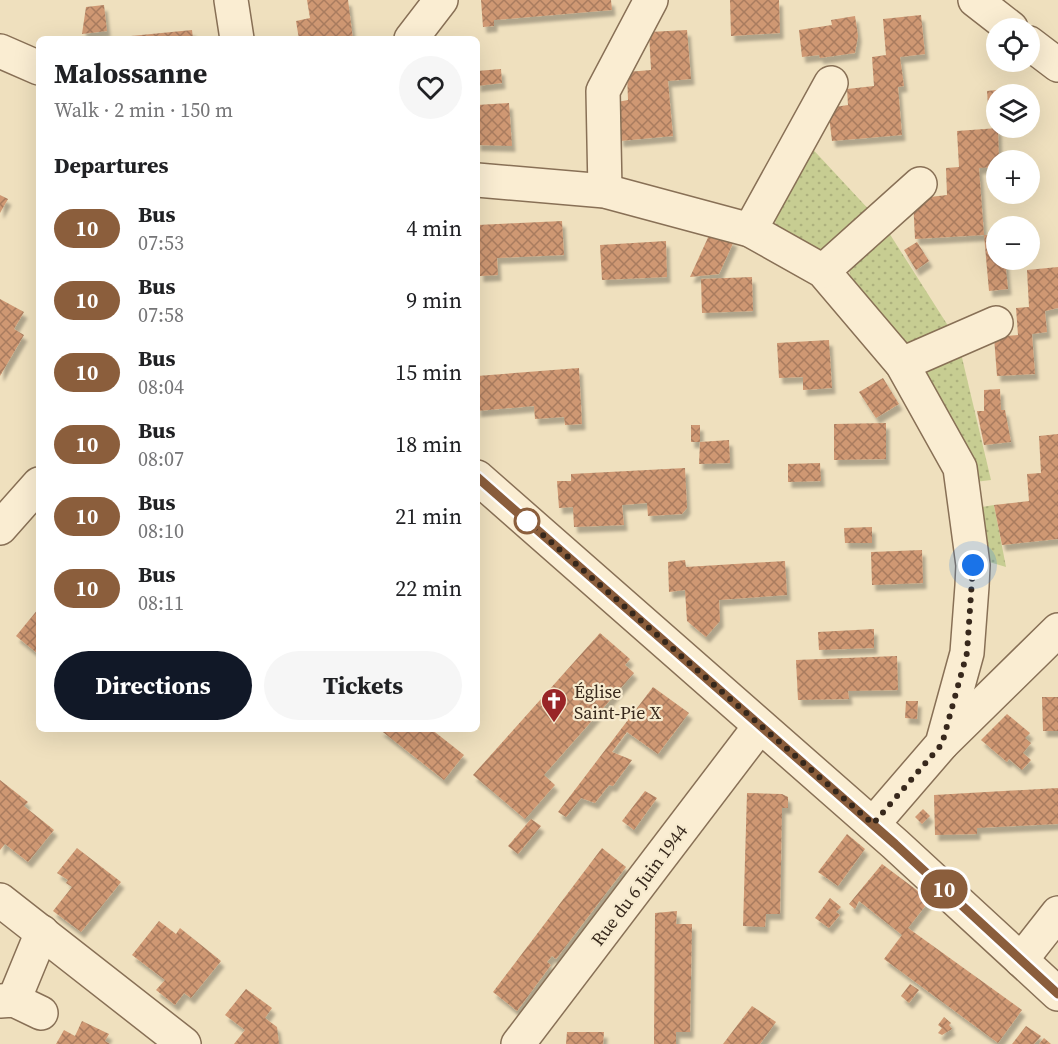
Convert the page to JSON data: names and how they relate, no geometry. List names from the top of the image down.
{
  "streets": {
    "street": ["Rue du 6 Juin 1944"]
  },
  "places": {
    "church": ["Église Saint-Pie X"]
  },
  "lines": ["bus line 10"],
  "page": {
    "on_map": "10",
    "map_buttons": ["+", "−"],
    "heading": [
      ["Malossanne", "Walk · 2 min · 150 m"],
      "Departures"
    ],
    "list": [
      {
        "mark": "10",
        "name": "Bus",
        "note": "07:53",
        "value": "4 min"
      },
      {
        "mark": "10",
        "name": "Bus",
        "note": "07:58",
        "value": "9 min"
      },
      {
        "mark": "10",
        "name": "Bus",
        "note": "08:04",
        "value": "15 min"
      },
      {
        "mark": "10",
        "name": "Bus",
        "note": "08:07",
        "value": "18 min"
      },
      {
        "mark": "10",
        "name": "Bus",
        "note": "08:10",
        "value": "21 min"
      },
      {
        "mark": "10",
        "name": "Bus",
        "note": "08:11",
        "value": "22 min"
      }
    ],
    "buttons": ["Directions", "Tickets"]
  }
}
